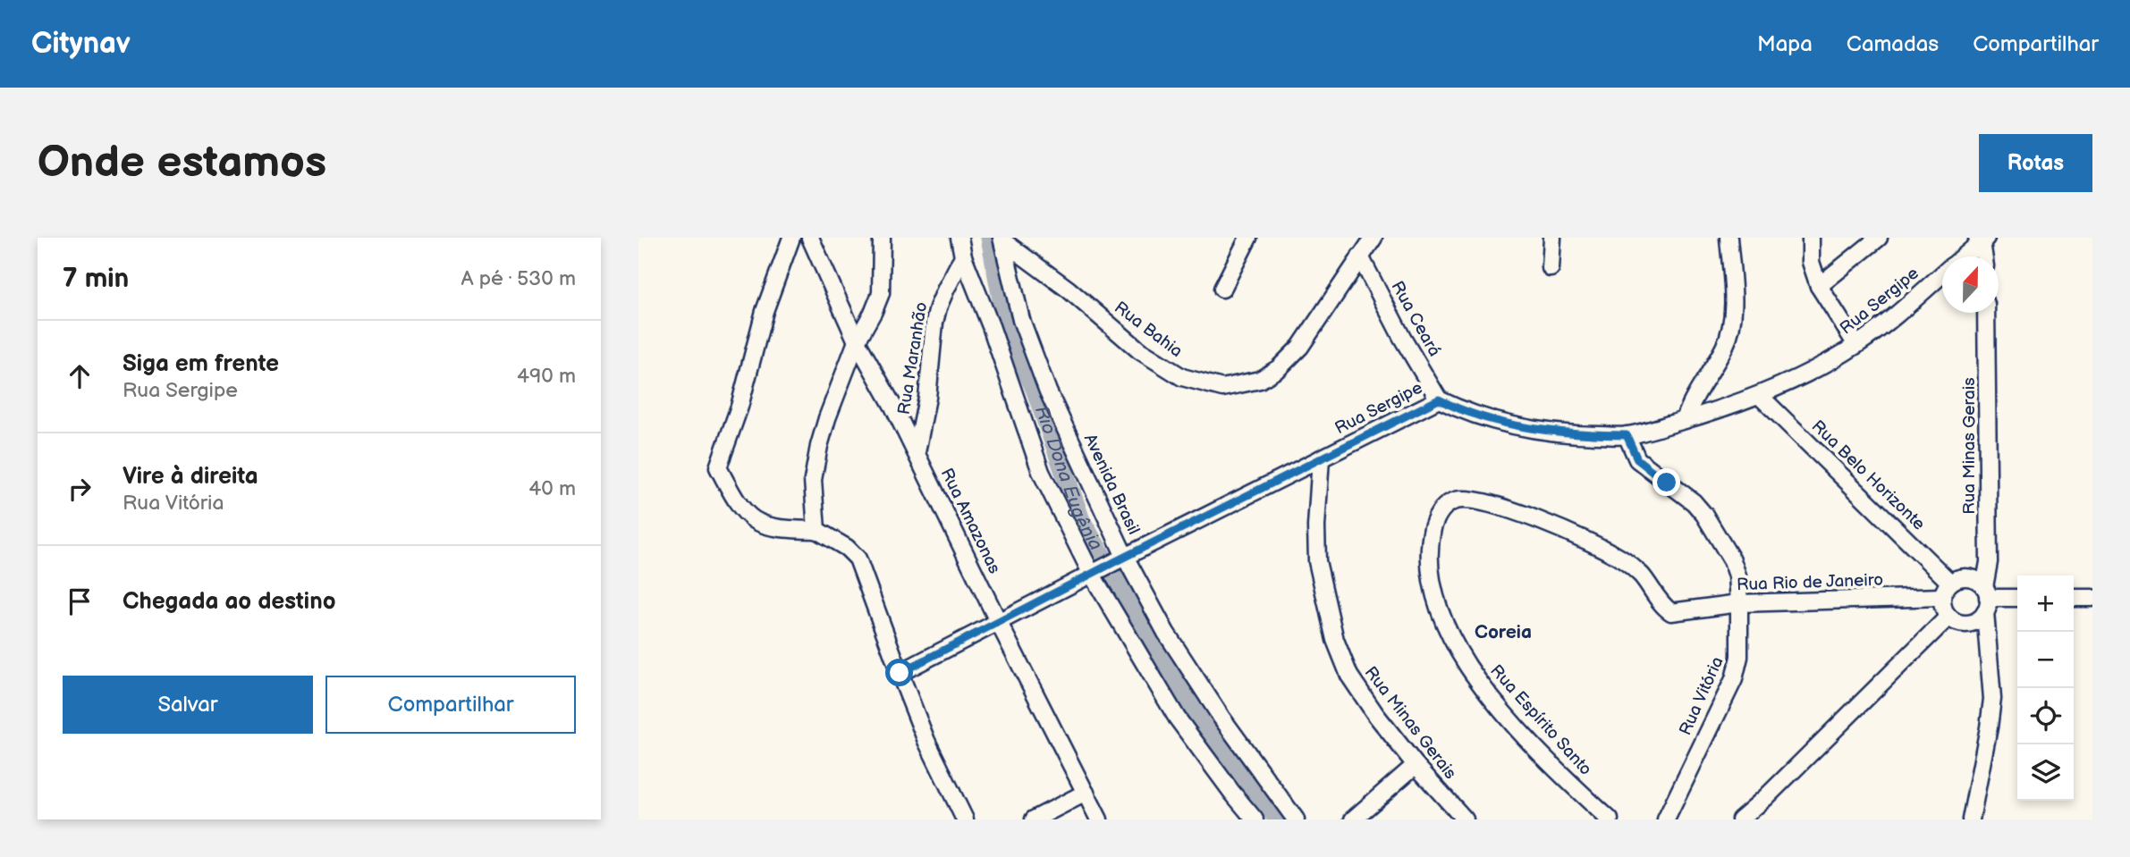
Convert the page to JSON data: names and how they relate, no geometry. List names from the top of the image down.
{
  "streets": {
    "street": [
      "Rua Sergipe",
      "Rua Ceará",
      "Rua Bahia",
      "Rua Maranhão",
      "Rua Minas Gerais",
      "Rua Belo Horizonte",
      "Avenida Brasil",
      "Rua Amazonas",
      "Rua Rio de Janeiro",
      "Rua Vitória",
      "Rua Espírito Santo"
    ]
  },
  "crossings": [
    ["Rua Sergipe", "Rua Ceará"],
    ["Rua Sergipe", "Rua Minas Gerais"],
    ["Rua Sergipe", "Rua Belo Horizonte"],
    ["Rua Sergipe", "Avenida Brasil"],
    ["Rua Sergipe", "Rua Amazonas"],
    ["Rua Sergipe", "Rua Vitória"],
    ["Rua Ceará", "Rua Bahia"],
    ["Rua Bahia", "Avenida Brasil"],
    ["Rua Maranhão", "Rua Amazonas"],
    ["Rua Minas Gerais", "Rua Belo Horizonte"],
    ["Rua Minas Gerais", "Rua Rio de Janeiro"],
    ["Rua Belo Horizonte", "Rua Rio de Janeiro"],
    ["Rua Rio de Janeiro", "Rua Vitória"],
    ["Rua Rio de Janeiro", "Rua Espírito Santo"]
  ],
  "districts": ["Coreia"],
  "water": ["Rio Dona Eugênia"],
  "north": "top",
  "page": {
    "header": "Citynav",
    "nav": ["Mapa", "Camadas", "Compartilhar"],
    "buttons": [
      "Rotas",
      ["Salvar", "Compartilhar"]
    ],
    "title": "Onde estamos",
    "heading": ["7 min", "A pé · 530 m"],
    "list": [
      ["Siga em frente", "Rua Sergipe", "490 m"],
      ["Vire à direita", "Rua Vitória", "40 m"],
      "Chegada ao destino"
    ],
    "map_buttons": ["+", "−"]
  }
}
